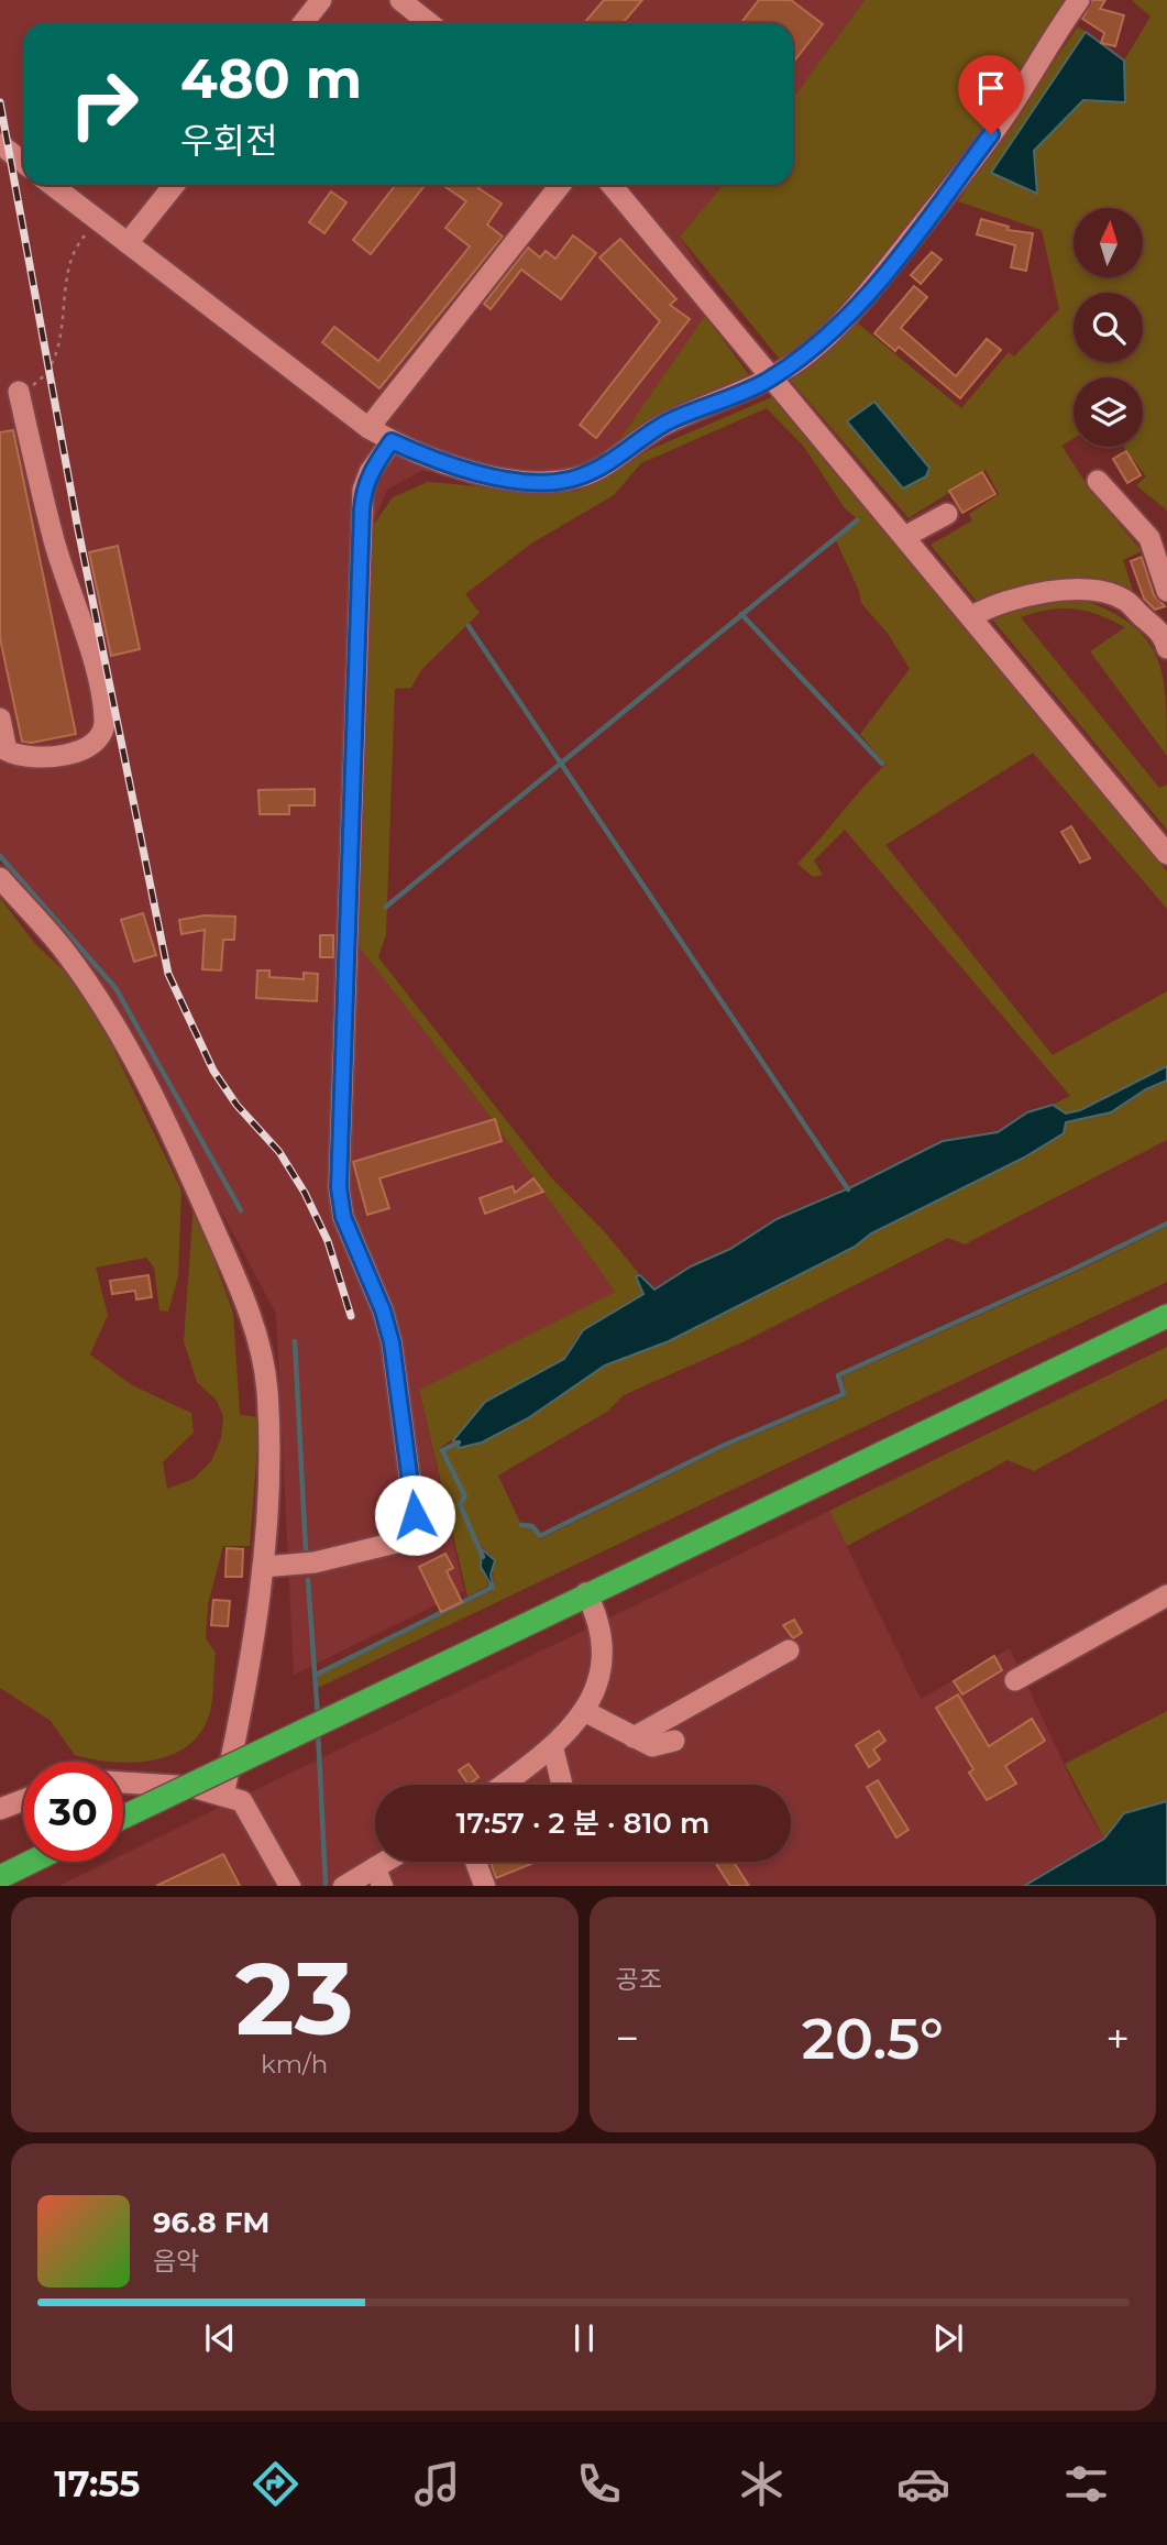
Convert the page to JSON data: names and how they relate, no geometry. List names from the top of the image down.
{
  "north": "top",
  "page": {
    "turn": ["480 m", "우회전"],
    "limit": "30",
    "trip": "17:57 · 2 분 · 810 m",
    "tile": [
      ["23", "km/h"],
      "공조"
    ],
    "heat": ["−", "20.5°", "+"],
    "song": ["96.8 FM", "음악"],
    "tabs": "17:55"
  }
}
